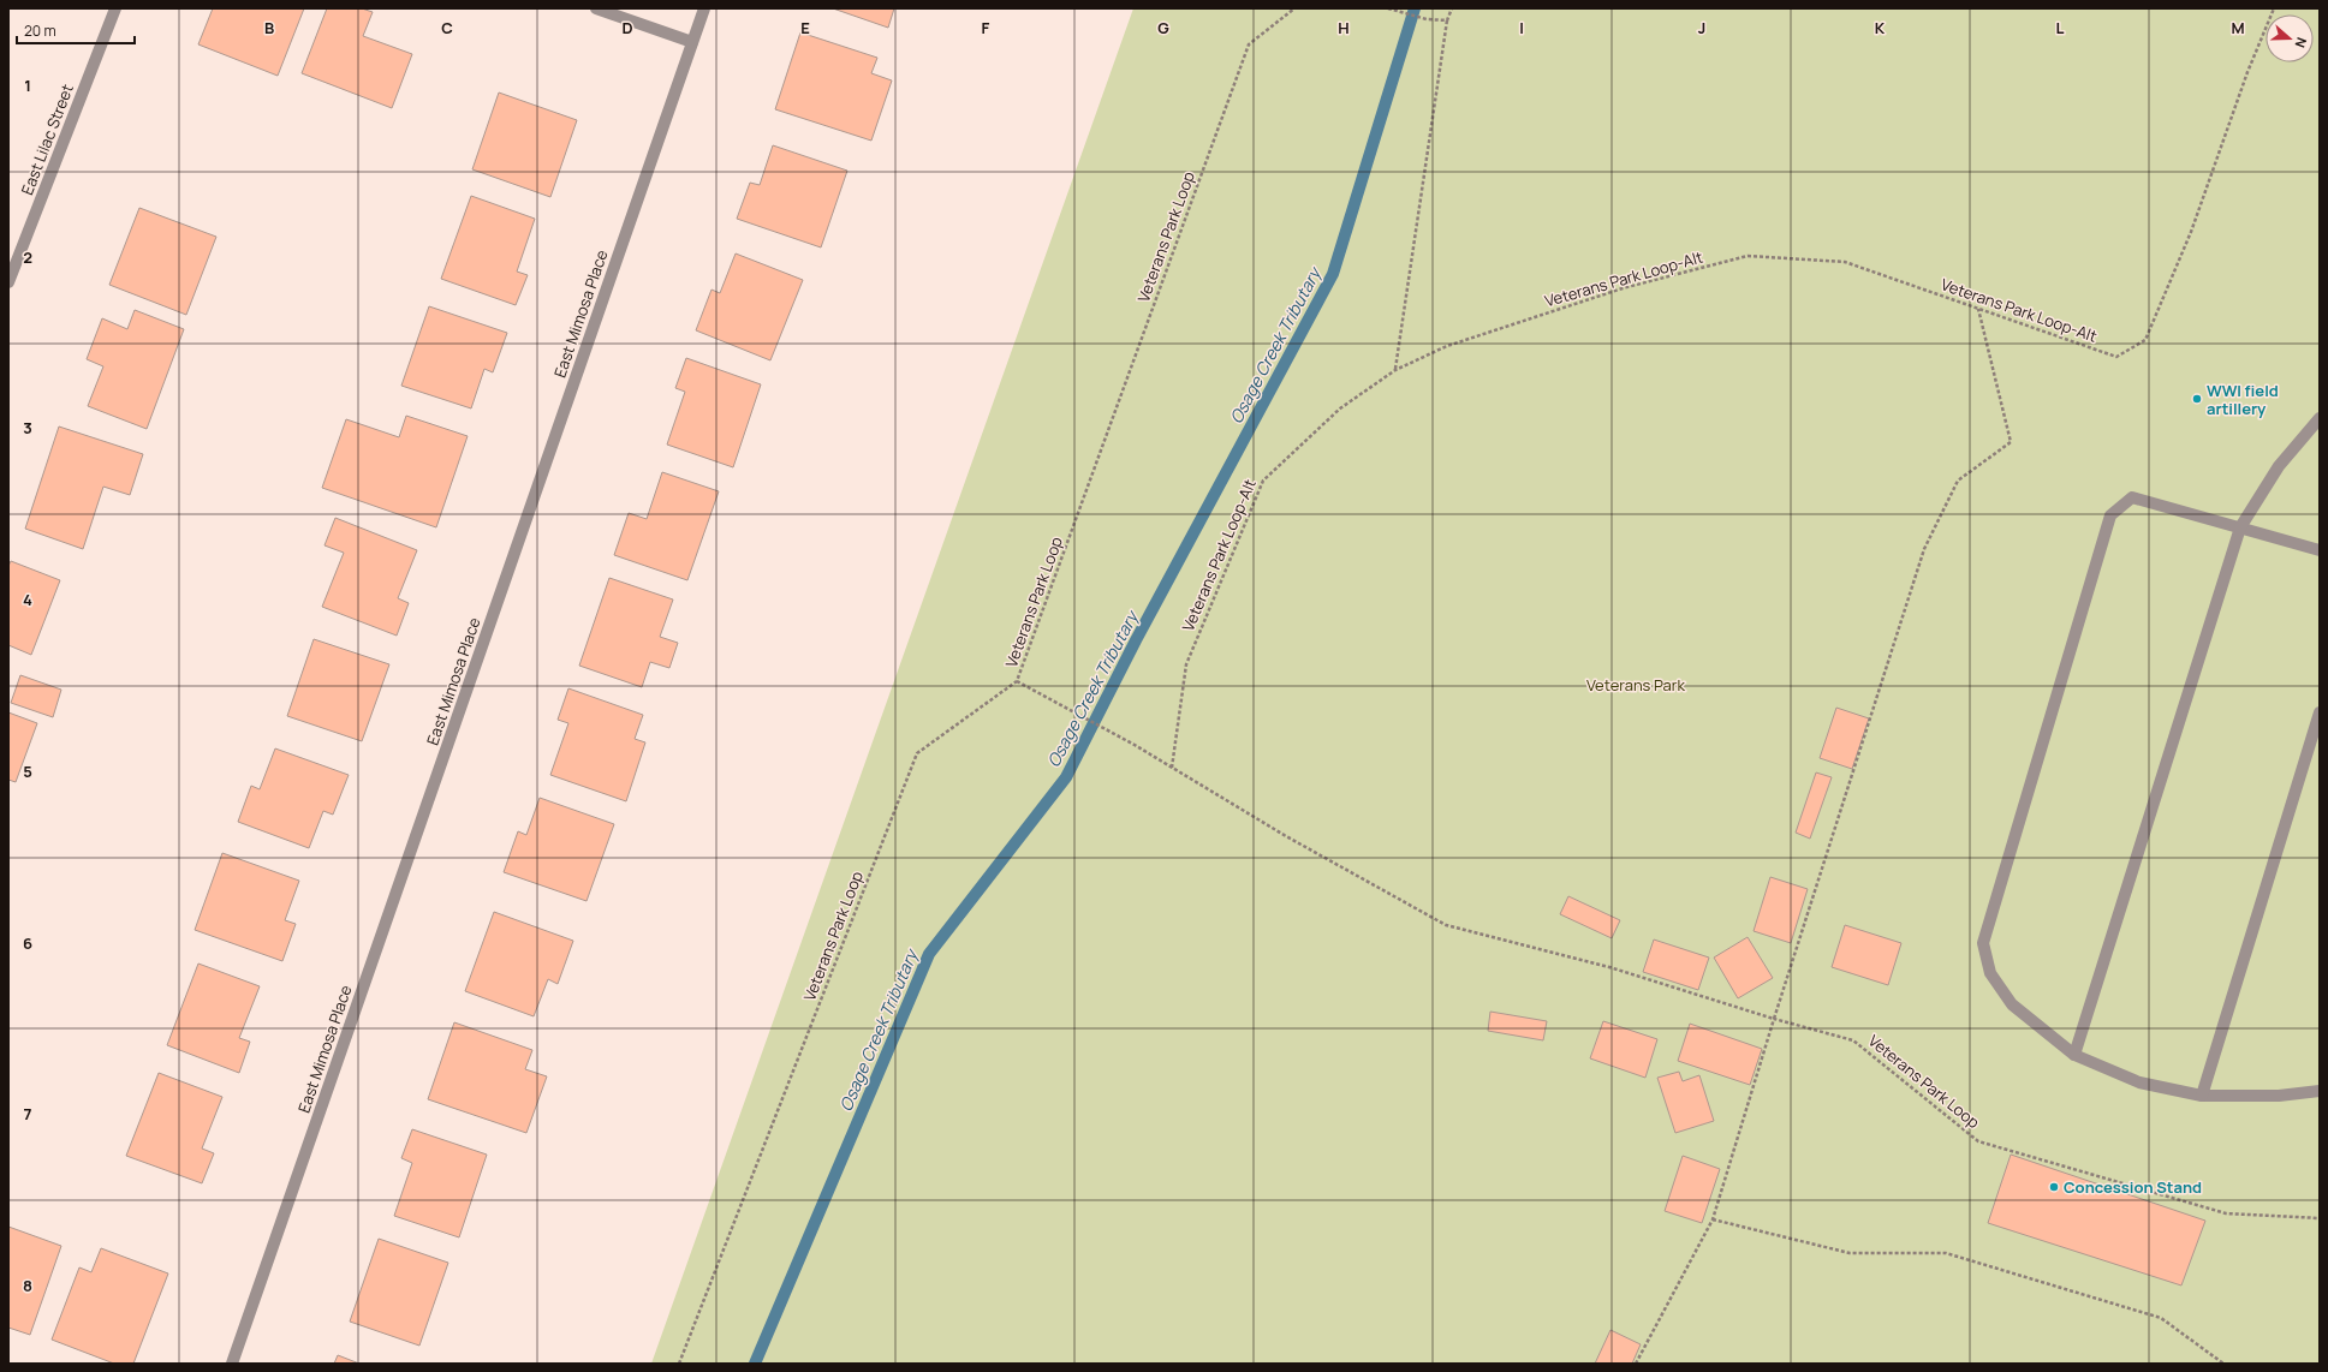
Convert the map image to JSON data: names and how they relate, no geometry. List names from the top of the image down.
{
  "streets": {
    "street": ["East Lilac Street", "East Mimosa Place"],
    "path": ["Veterans Park Loop", "Veterans Park Loop-Alt"]
  },
  "crossings": [
    ["Veterans Park Loop", "Veterans Park Loop-Alt"]
  ],
  "water": ["Osage Creek Tributary"],
  "parks": ["Veterans Park"],
  "places": ["WWI field artillery", "Concession Stand"],
  "scale_bar": "20 m",
  "north": "right",
  "grid": {
    "columns": [
      "B",
      "C",
      "D",
      "E",
      "F",
      "G",
      "H",
      "I",
      "J",
      "K",
      "L",
      "M"
    ],
    "rows": [
      "1",
      "2",
      "3",
      "4",
      "5",
      "6",
      "7",
      "8"
    ]
  }
}
